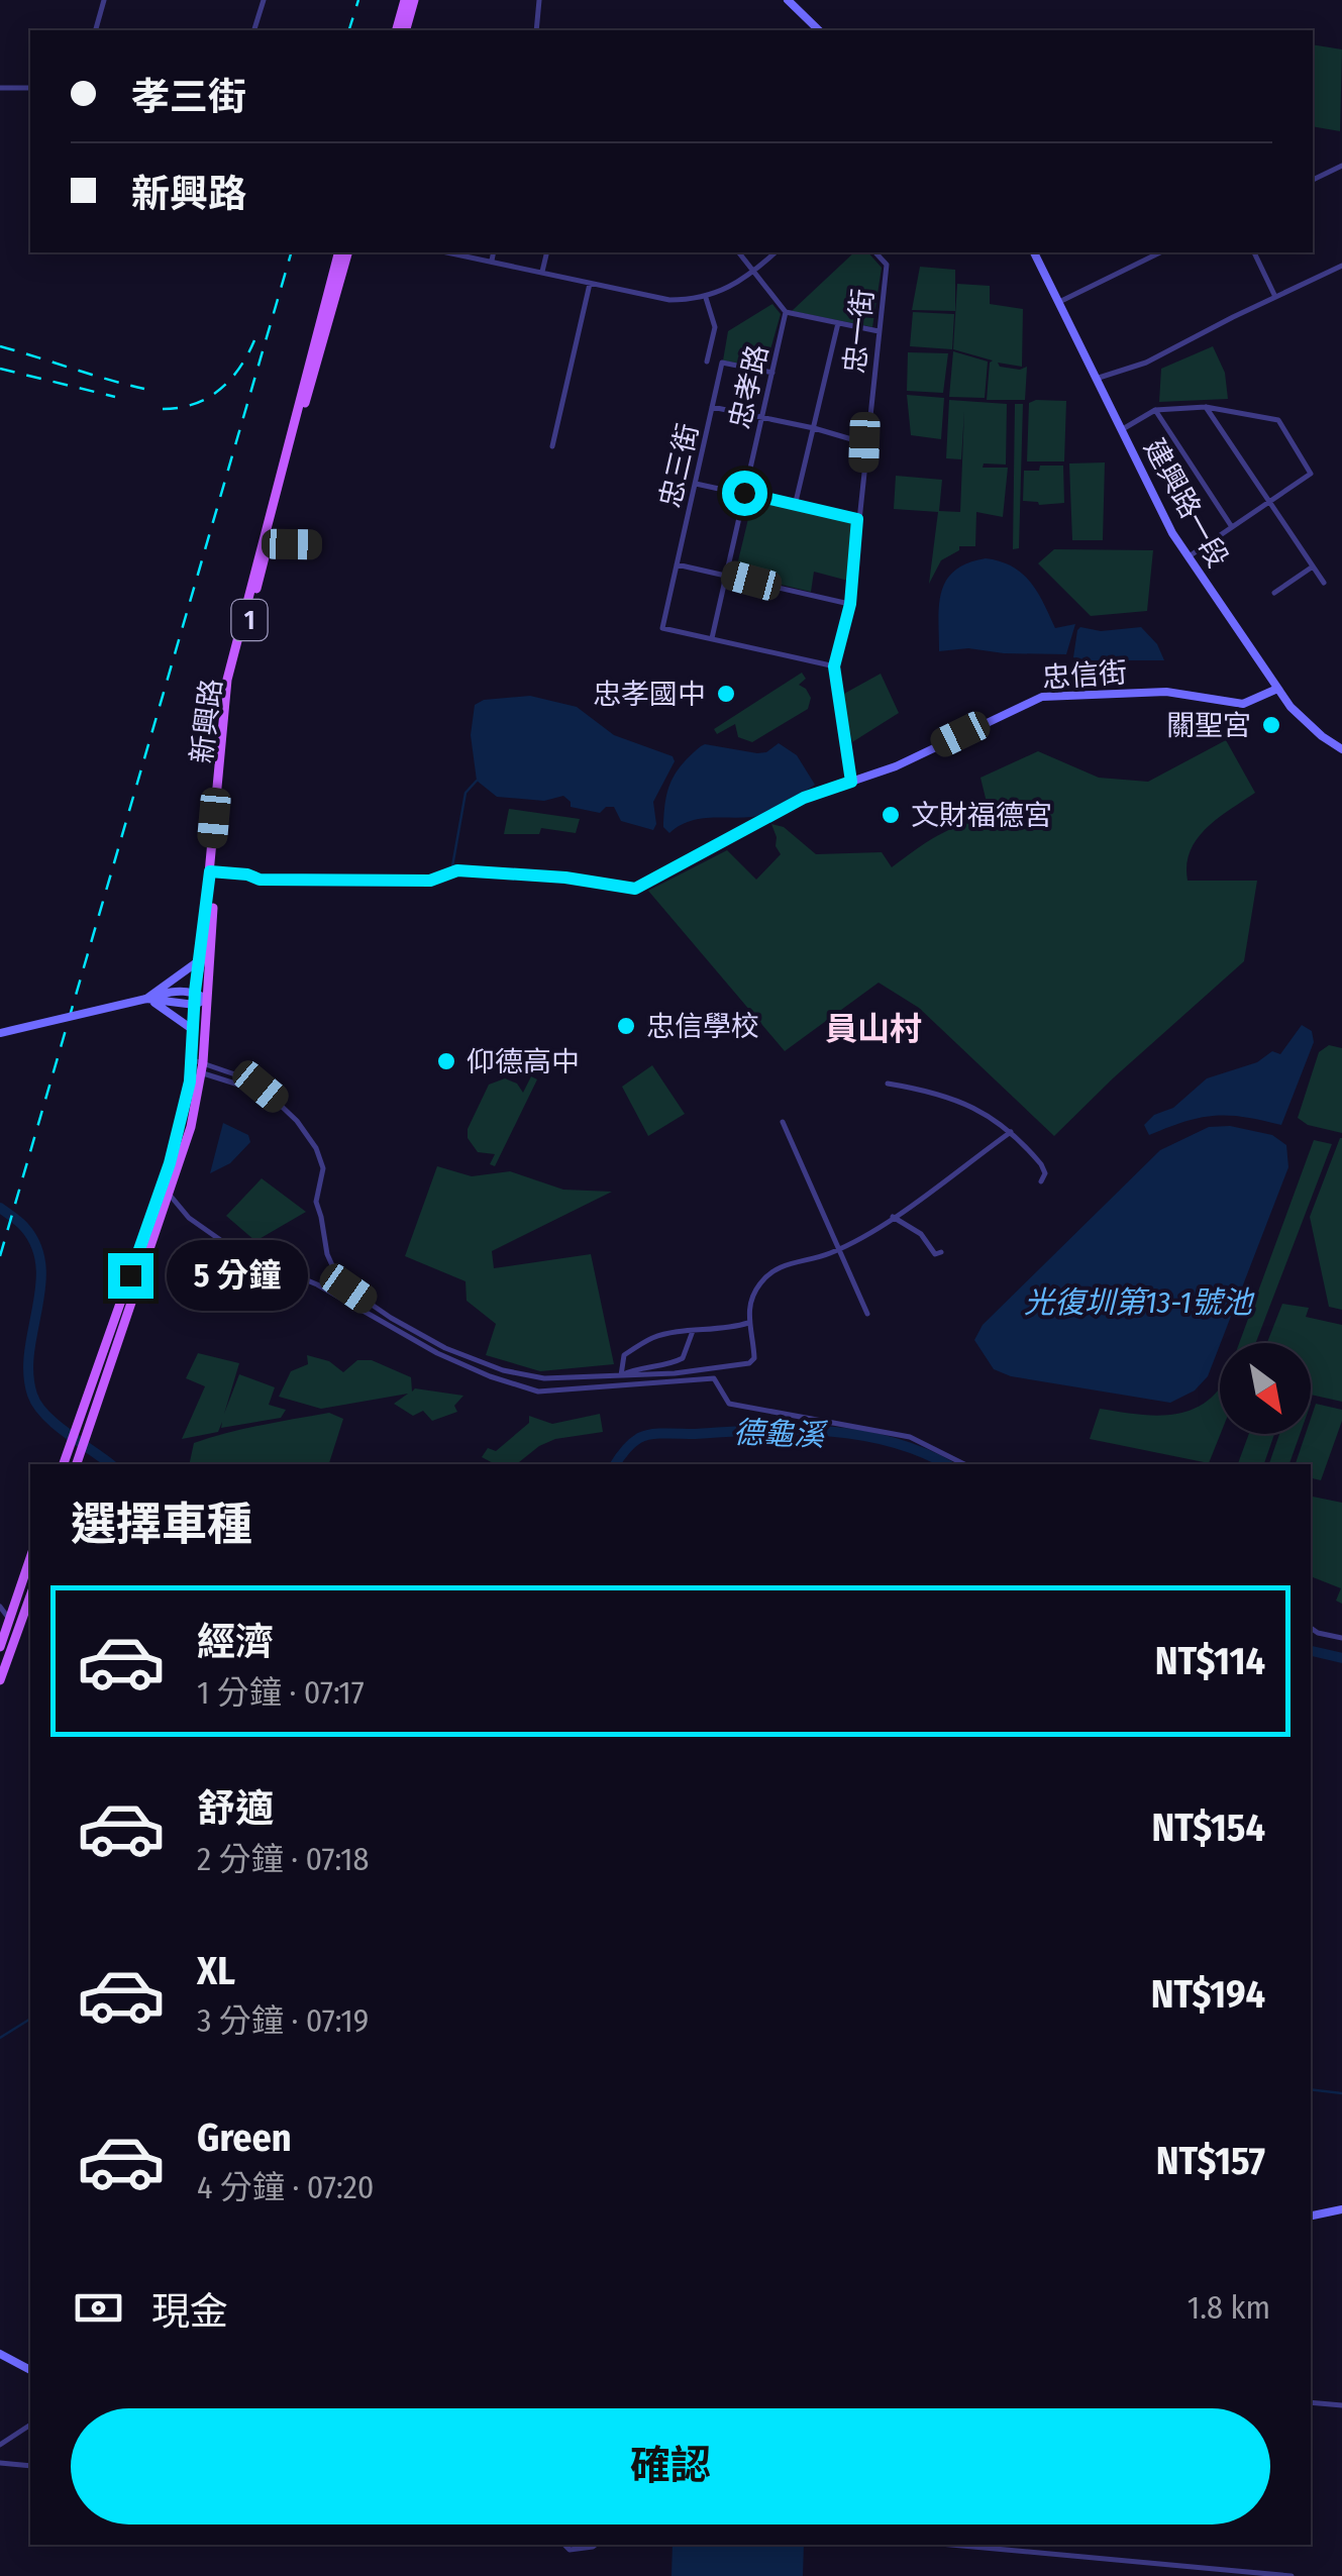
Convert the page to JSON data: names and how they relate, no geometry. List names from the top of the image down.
{
  "streets": {
    "main road": ["1", "新興路"],
    "street": [
      "忠一街",
      "忠孝路",
      "忠三街",
      "建興路一段",
      "忠信街"
    ]
  },
  "crossings": [
    ["忠一街", "忠信街"],
    ["忠孝路", "忠三街"],
    ["建興路一段", "忠信街"],
    ["忠信街", "新興路"]
  ],
  "districts": ["員山村"],
  "water": ["光復圳第13-1號池", "德龜溪"],
  "places": [
    "忠孝國中",
    "關聖宮",
    "文財福德宮",
    "忠信學校",
    "仰德高中"
  ],
  "north": "bottom right",
  "page": {
    "banner": ["孝三街", "新興路"],
    "bubble": "5 分鐘",
    "heading": "選擇車種",
    "list": [
      {
        "name": "經濟",
        "note": "1 分鐘 · 07:17",
        "value": "NT$114"
      },
      {
        "name": "舒適",
        "note": "2 分鐘 · 07:18",
        "value": "NT$154"
      },
      {
        "name": "XL",
        "note": "3 分鐘 · 07:19",
        "value": "NT$194"
      },
      {
        "name": "Green",
        "note": "4 分鐘 · 07:20",
        "value": "NT$157"
      }
    ],
    "pay": ["現金", "1.8 km"],
    "buttons": "確認"
  }
}
